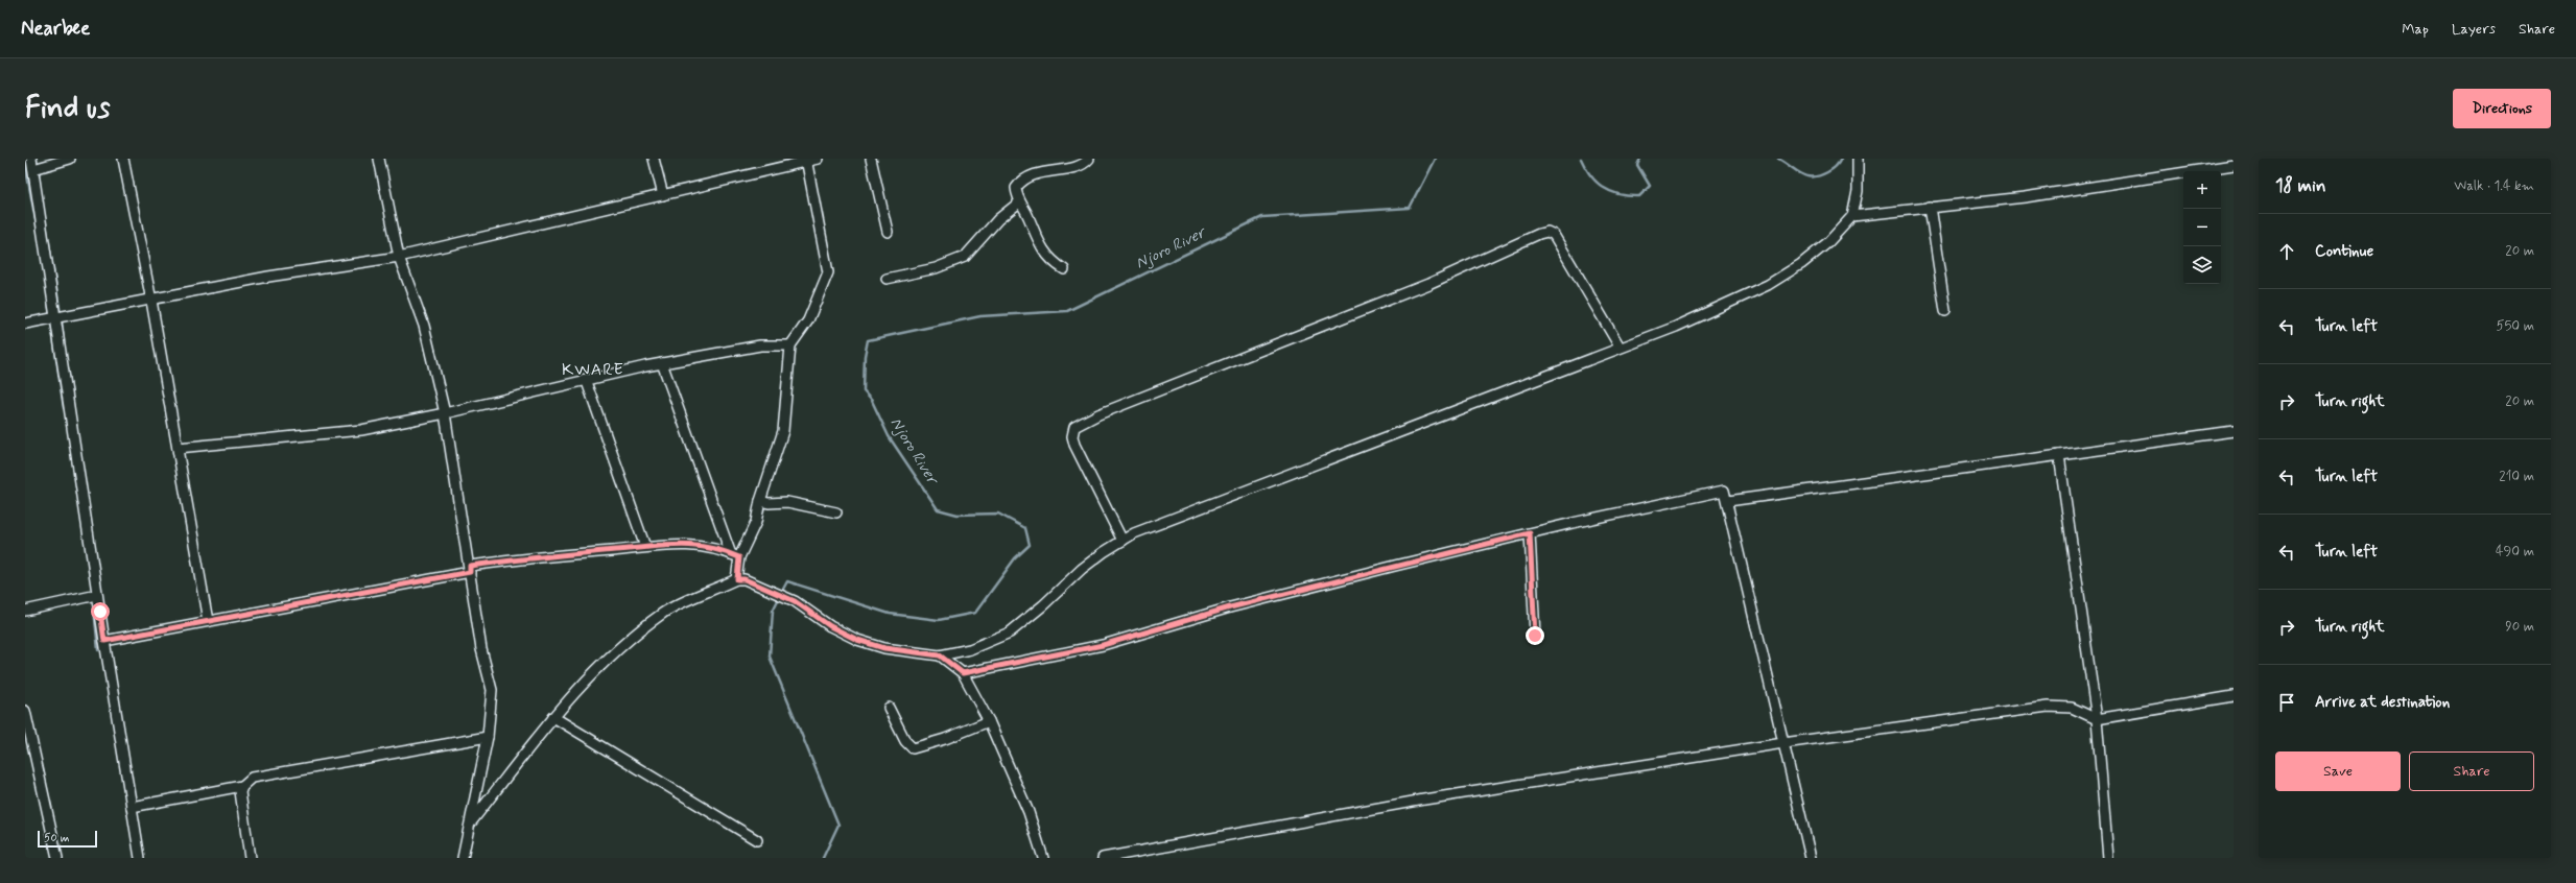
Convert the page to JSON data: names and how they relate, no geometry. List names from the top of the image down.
{
  "districts": ["KWARE"],
  "water": ["Njoro River"],
  "scale_bar": "50 m",
  "page": {
    "header": "Nearbee",
    "nav": ["Map", "Layers", "Share"],
    "buttons": [
      "Directions",
      ["Save", "Share"]
    ],
    "title": "Find us",
    "heading": ["18 min", "Walk · 1.4 km"],
    "map_buttons": ["+", "−"],
    "list": [
      ["Continue", "20 m"],
      ["Turn left", "550 m"],
      ["Turn right", "20 m"],
      ["Turn left", "210 m"],
      ["Turn left", "490 m"],
      ["Turn right", "90 m"],
      "Arrive at destination"
    ],
    "scale": "50 m"
  }
}
